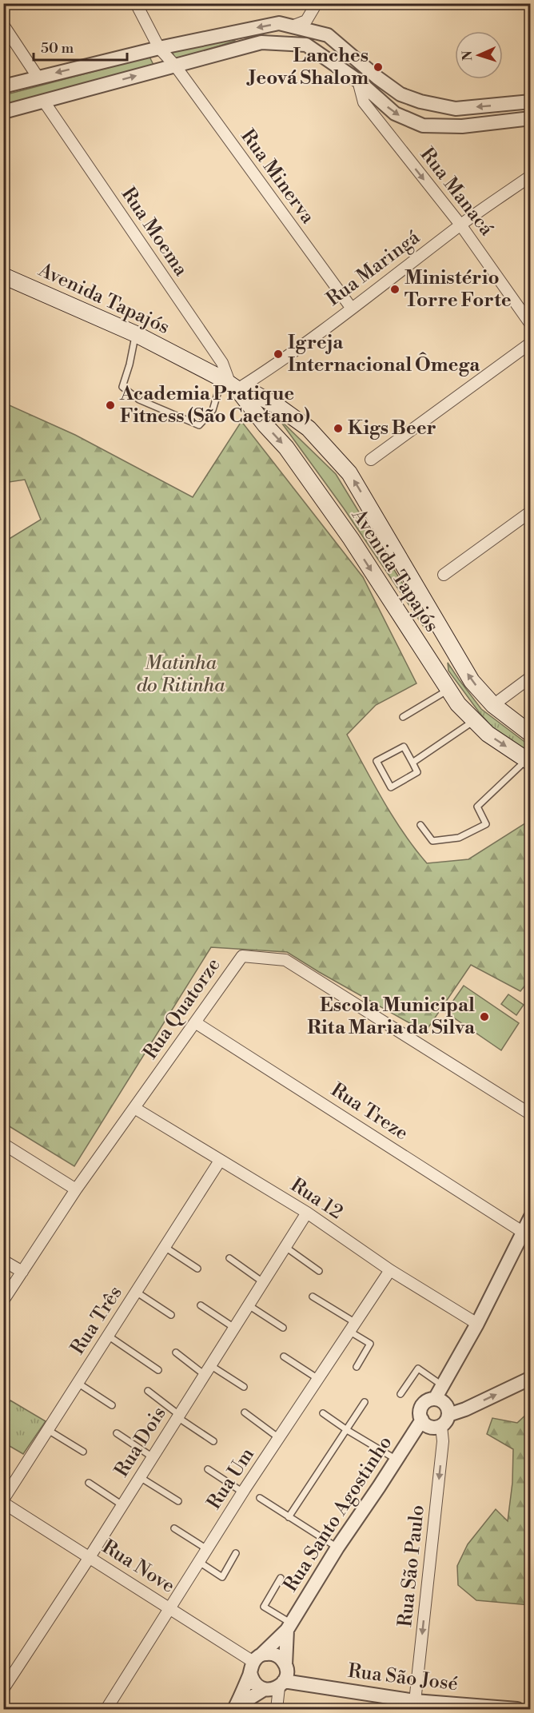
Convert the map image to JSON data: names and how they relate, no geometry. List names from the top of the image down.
{
  "streets": {
    "main road": ["Avenida Tapajós"],
    "street": [
      "Rua Minerva",
      "Rua Manacá",
      "Rua Moema",
      "Rua Maringá",
      "Rua Quatorze",
      "Rua Treze",
      "Rua 12",
      "Rua Três",
      "Rua Dois",
      "Rua Um",
      "Rua Santo Agostinho",
      "Rua São Paulo",
      "Rua Nove",
      "Rua São José"
    ]
  },
  "crossings": [
    ["Rua Minerva", "Rua Maringá"],
    ["Rua Manacá", "Rua Maringá"],
    ["Rua Moema", "Rua Maringá"],
    ["Rua Moema", "Avenida Tapajós"],
    ["Rua Maringá", "Avenida Tapajós"],
    ["Rua Quatorze", "Rua Treze"],
    ["Rua Quatorze", "Rua 12"],
    ["Rua 12", "Rua Três"],
    ["Rua 12", "Rua Dois"],
    ["Rua 12", "Rua Um"],
    ["Rua Três", "Rua Nove"],
    ["Rua Dois", "Rua Nove"],
    ["Rua Um", "Rua Nove"],
    ["Rua Santo Agostinho", "Rua São Paulo"],
    ["Rua Santo Agostinho", "Rua Nove"],
    ["Rua Santo Agostinho", "Rua São José"],
    ["Rua São Paulo", "Rua São José"],
    ["Rua Nove", "Rua São José"]
  ],
  "one_way": ["Rua Manacá", "Rua São Paulo"],
  "parks": ["Matinha do Ritinha"],
  "places": [
    "Lanches Jeová Shalom",
    "Ministério Torre Forte",
    "Igreja Internacional Ômega",
    "Academia Pratique Fitness (São Caetano)",
    "Kigs Beer",
    "Escola Municipal Rita Maria da Silva"
  ],
  "scale_bar": "50 m",
  "north": "left"
}
